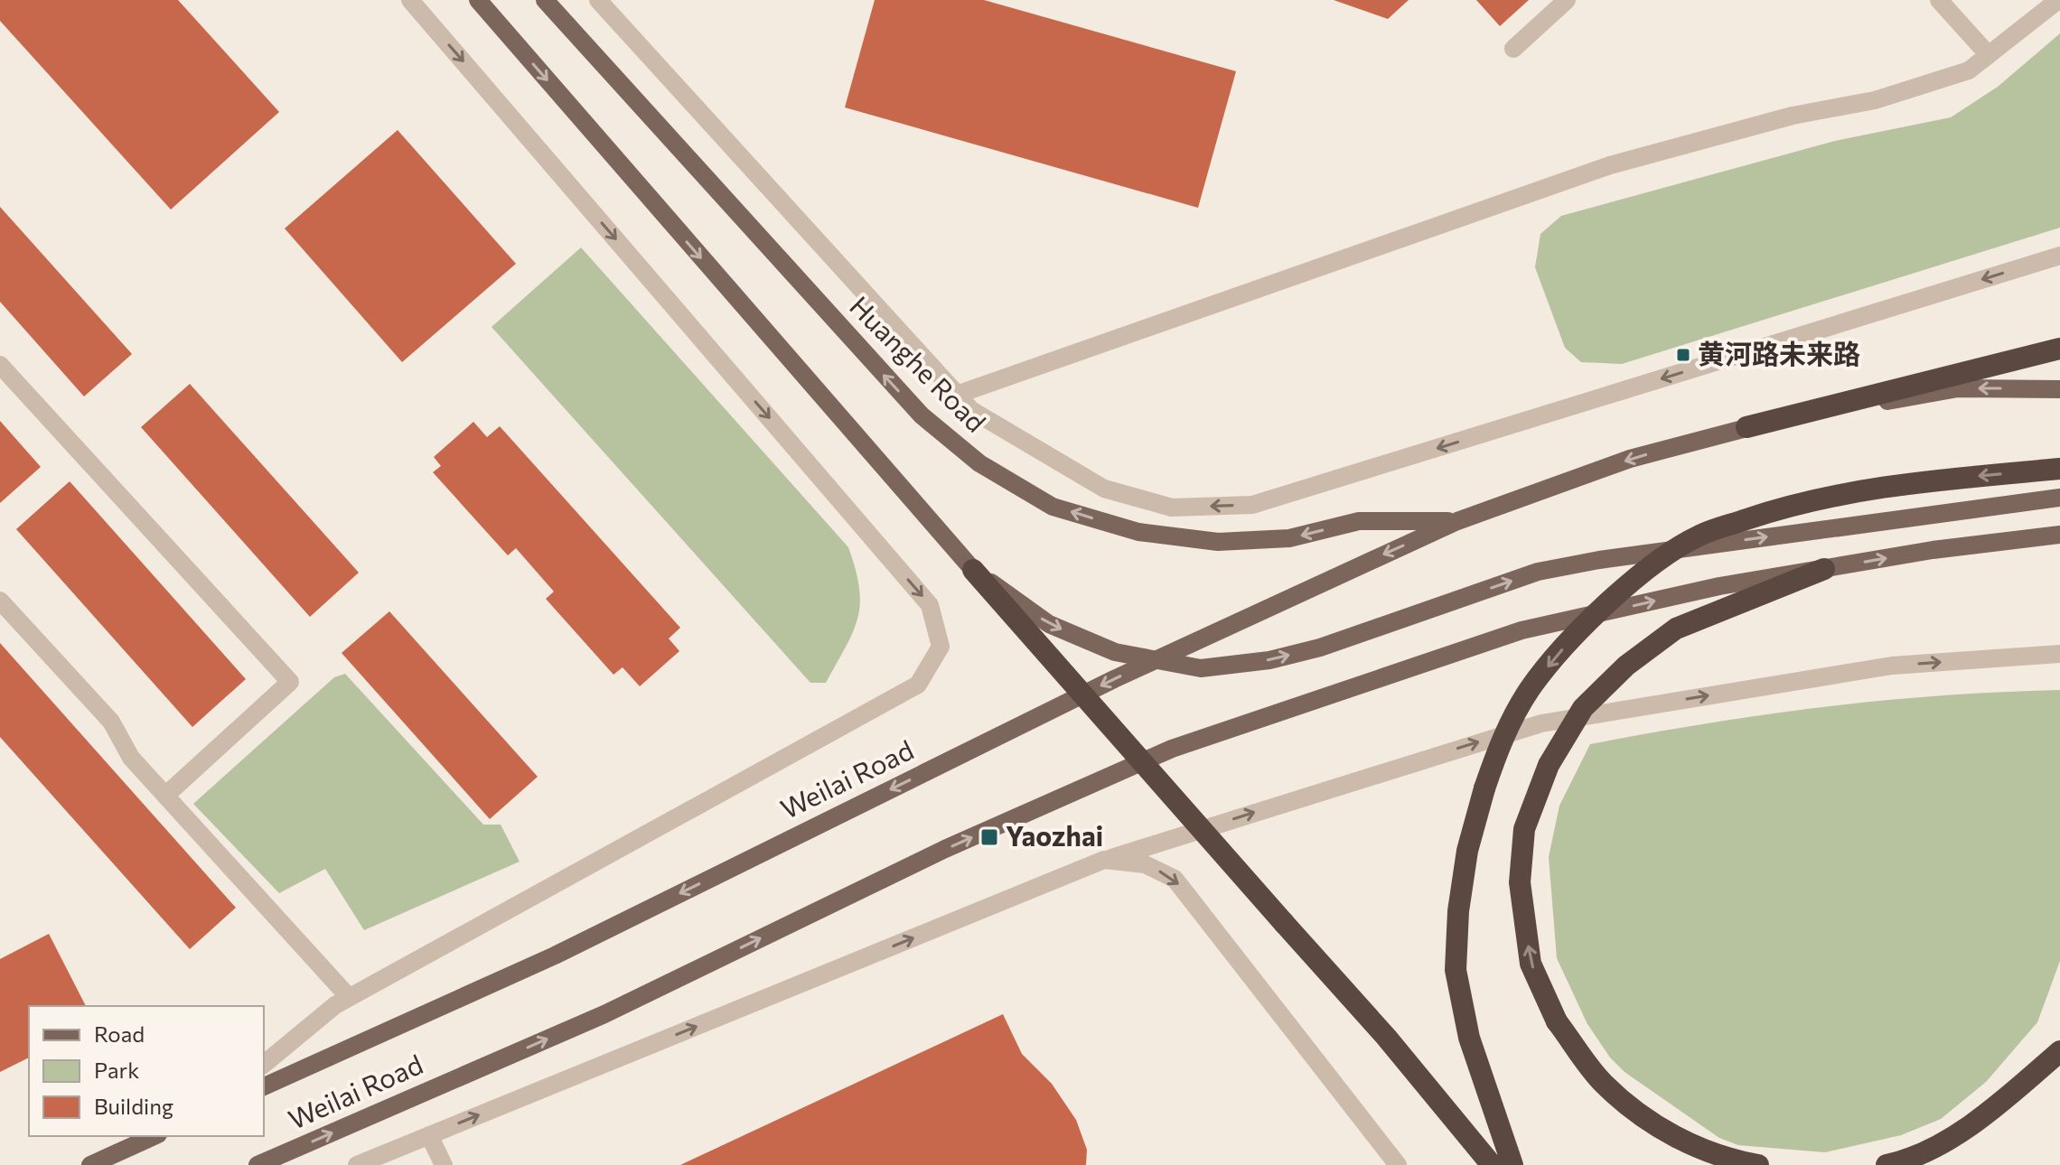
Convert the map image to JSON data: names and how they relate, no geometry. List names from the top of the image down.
{
  "streets": {
    "main road": ["Huanghe Road", "Weilai Road"]
  },
  "crossings": [
    ["Huanghe Road", "Weilai Road"]
  ],
  "places": {
    "transit": ["黄河路未来路", "Yaozhai"]
  },
  "legend": ["Road", "Park", "Building"]
}
